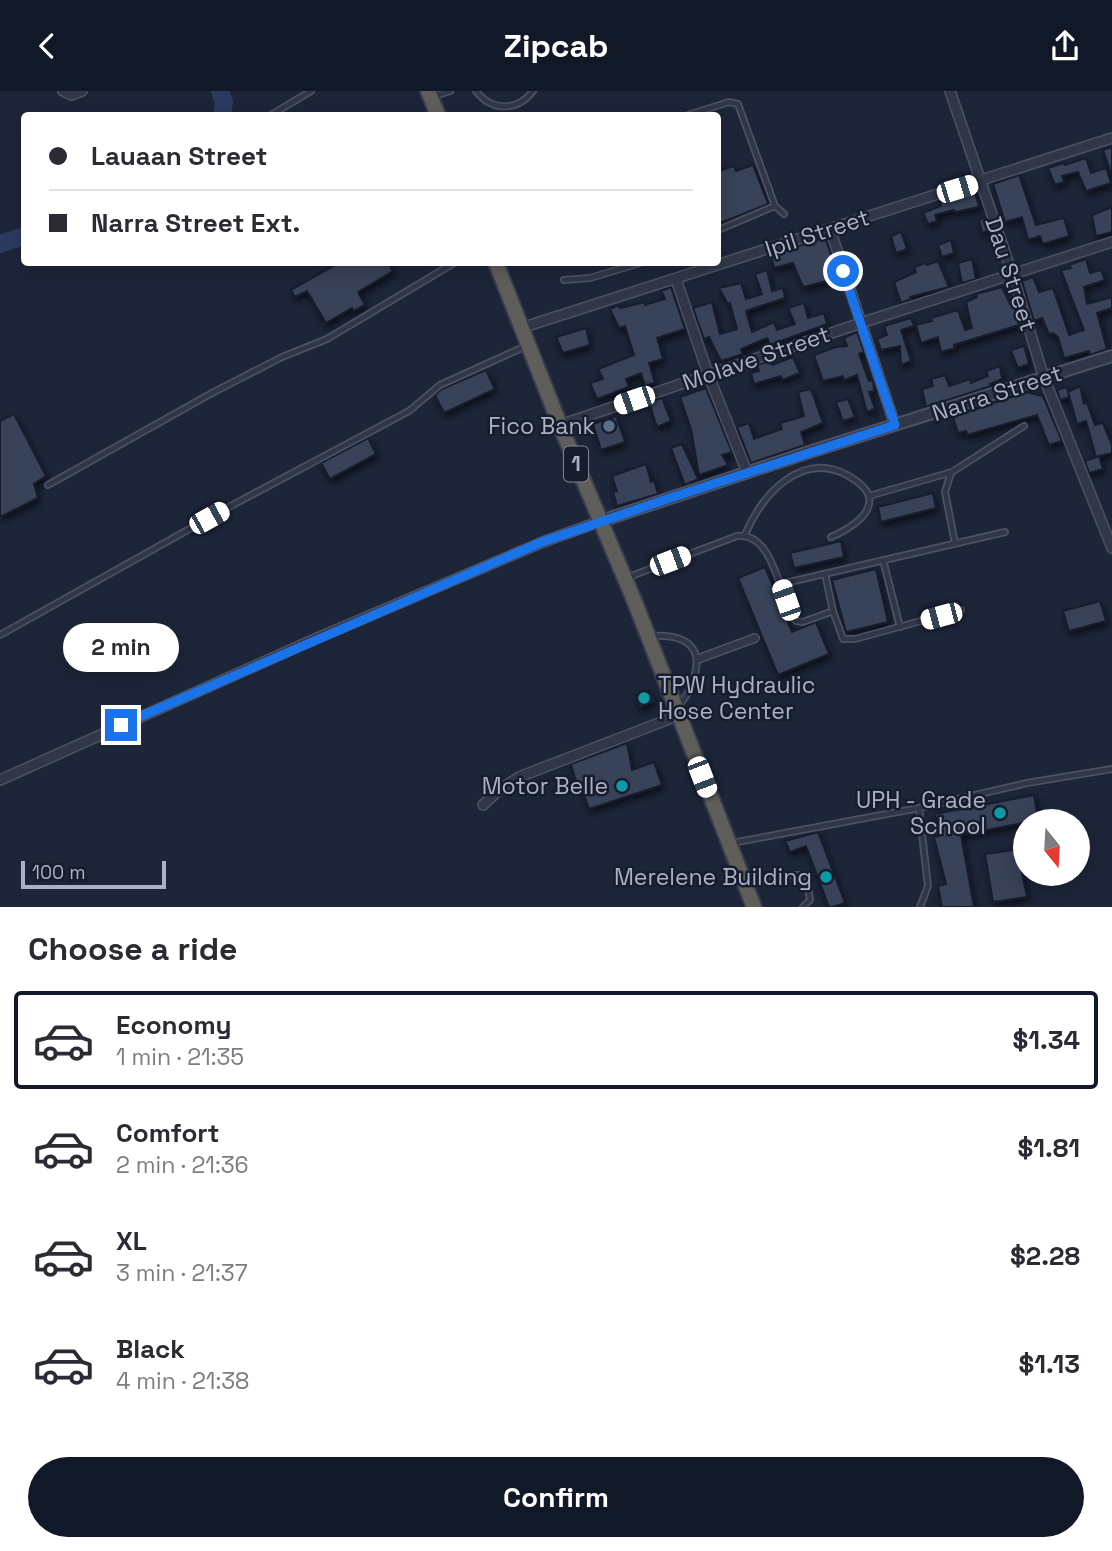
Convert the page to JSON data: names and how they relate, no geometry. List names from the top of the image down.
{
  "streets": {
    "highway": ["1"],
    "street": [
      "Ipil Street",
      "Dau Street",
      "Molave Street",
      "Narra Street"
    ]
  },
  "crossings": [
    ["Ipil Street", "Dau Street"],
    ["Ipil Street", "1"],
    ["Dau Street", "Molave Street"],
    ["Dau Street", "Narra Street"],
    ["Molave Street", "1"],
    ["Narra Street", "1"]
  ],
  "places": [
    "Fico Bank",
    "TPW Hydraulic Hose Center",
    "Motor Belle",
    "UPH - Grade School",
    "Merelene Building"
  ],
  "scale_bar": "100 m",
  "north": "bottom",
  "page": {
    "header": "Zipcab",
    "banner": ["Lauaan Street", "Narra Street Ext."],
    "bubble": "2 min",
    "scale": "100 m",
    "heading": "Choose a ride",
    "list": [
      {
        "name": "Economy",
        "note": "1 min · 21:35",
        "value": "$1.34"
      },
      {
        "name": "Comfort",
        "note": "2 min · 21:36",
        "value": "$1.81"
      },
      {
        "name": "XL",
        "note": "3 min · 21:37",
        "value": "$2.28"
      },
      {
        "name": "Black",
        "note": "4 min · 21:38",
        "value": "$1.13"
      }
    ],
    "buttons": "Confirm"
  }
}
